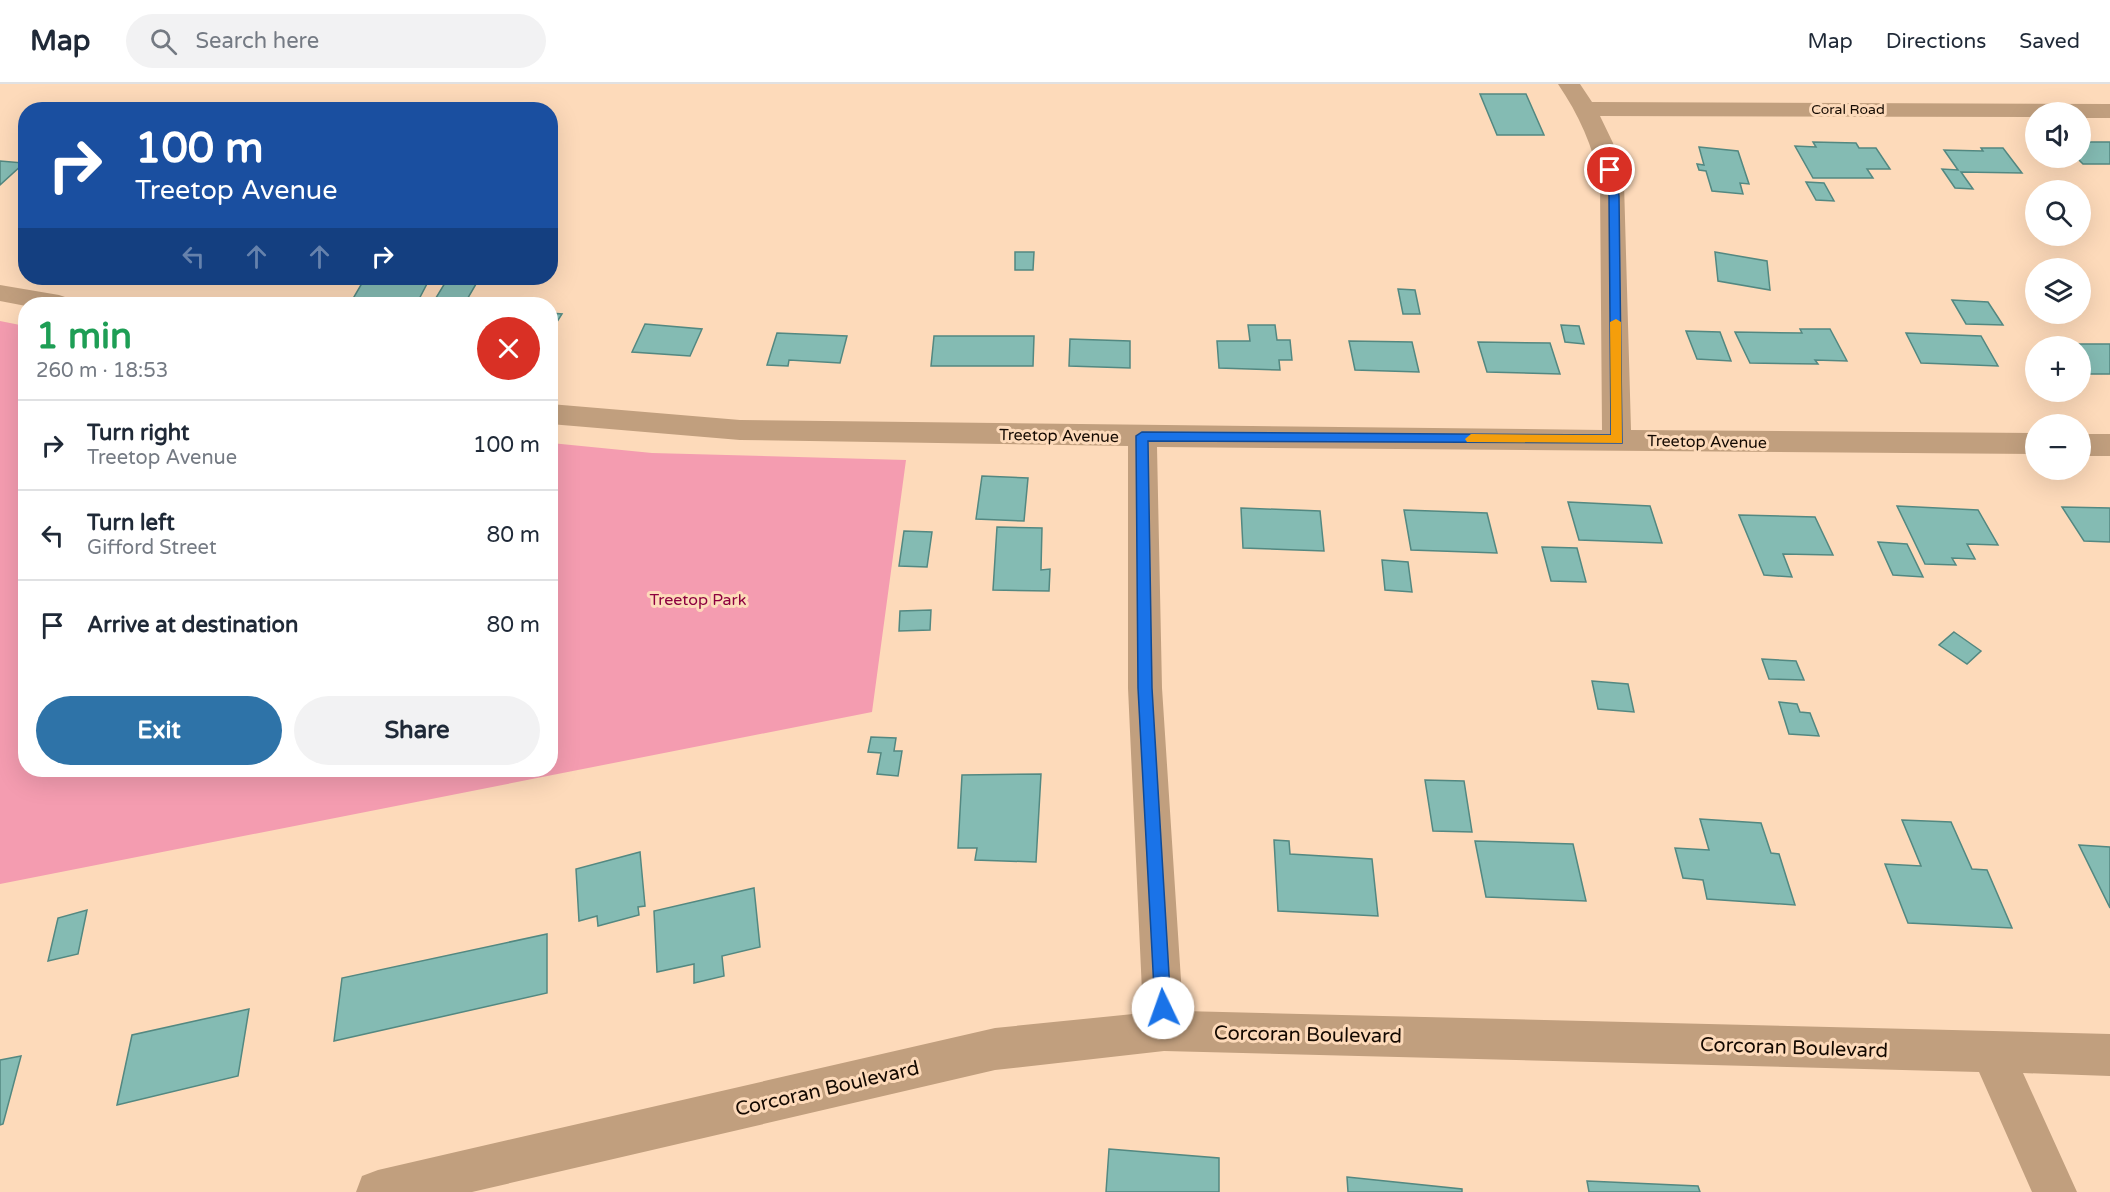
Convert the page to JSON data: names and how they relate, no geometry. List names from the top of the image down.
{
  "streets": {
    "street": ["Coral Road", "Treetop Avenue", "Corcoran Boulevard"]
  },
  "parks": ["Treetop Park"],
  "page": {
    "header": "Map",
    "search": "Search here",
    "nav": ["Map", "Directions", "Saved"],
    "map_buttons": ["+", "−"],
    "turn": ["100 m", "Treetop Avenue"],
    "heading": ["1 min", "260 m · 18:53"],
    "list": [
      {
        "name": "Turn right",
        "note": "Treetop Avenue",
        "value": "100 m"
      },
      {
        "name": "Turn left",
        "note": "Gifford Street",
        "value": "80 m"
      },
      {
        "name": "Arrive at destination",
        "value": "80 m"
      }
    ],
    "buttons": ["Exit", "Share"]
  }
}
